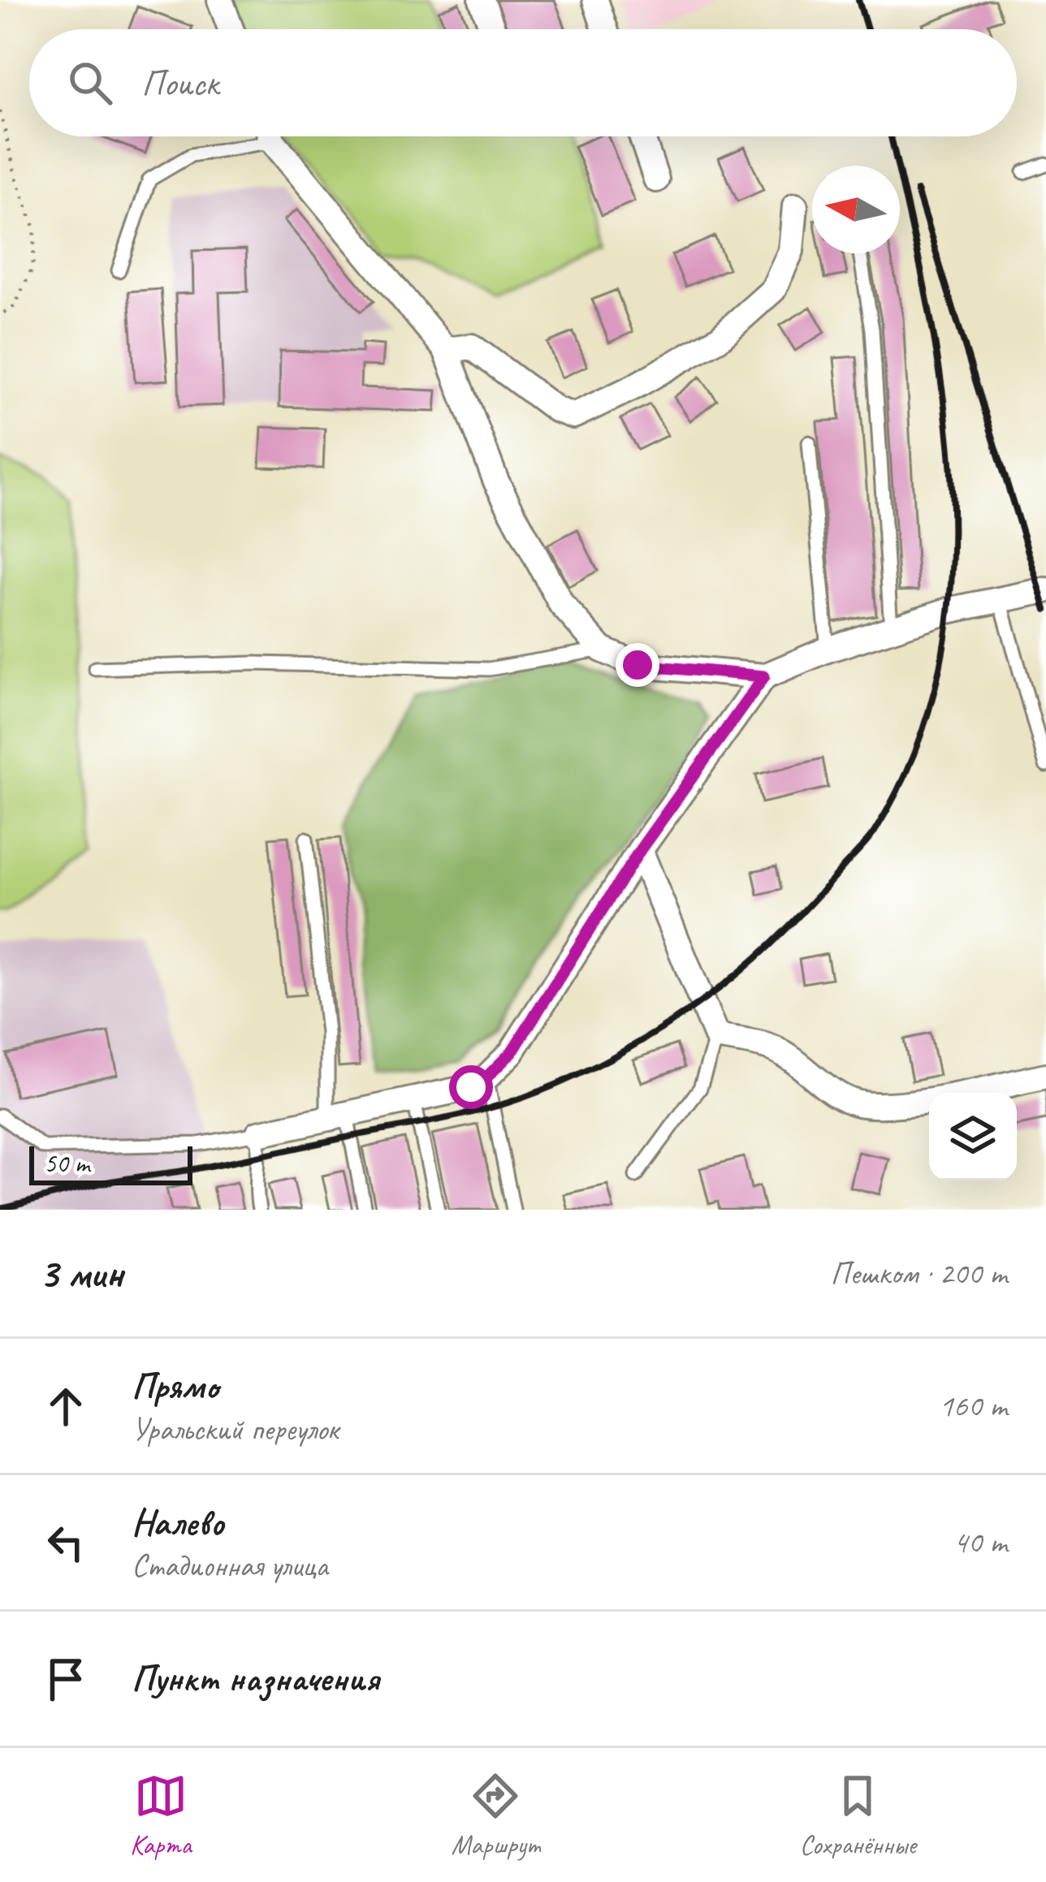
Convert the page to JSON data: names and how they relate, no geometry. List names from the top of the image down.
{
  "scale_bar": "50 m",
  "north": "left",
  "page": {
    "search": "Поиск",
    "scale": "50 m",
    "heading": ["3 мин", "Пешком · 200 m"],
    "list": [
      ["Прямо", "Уральский переулок", "160 m"],
      ["Налево", "Стадионная улица", "40 m"],
      "Пункт назначения"
    ],
    "nav": ["Карта", "Маршрут", "Сохранённые"]
  }
}
